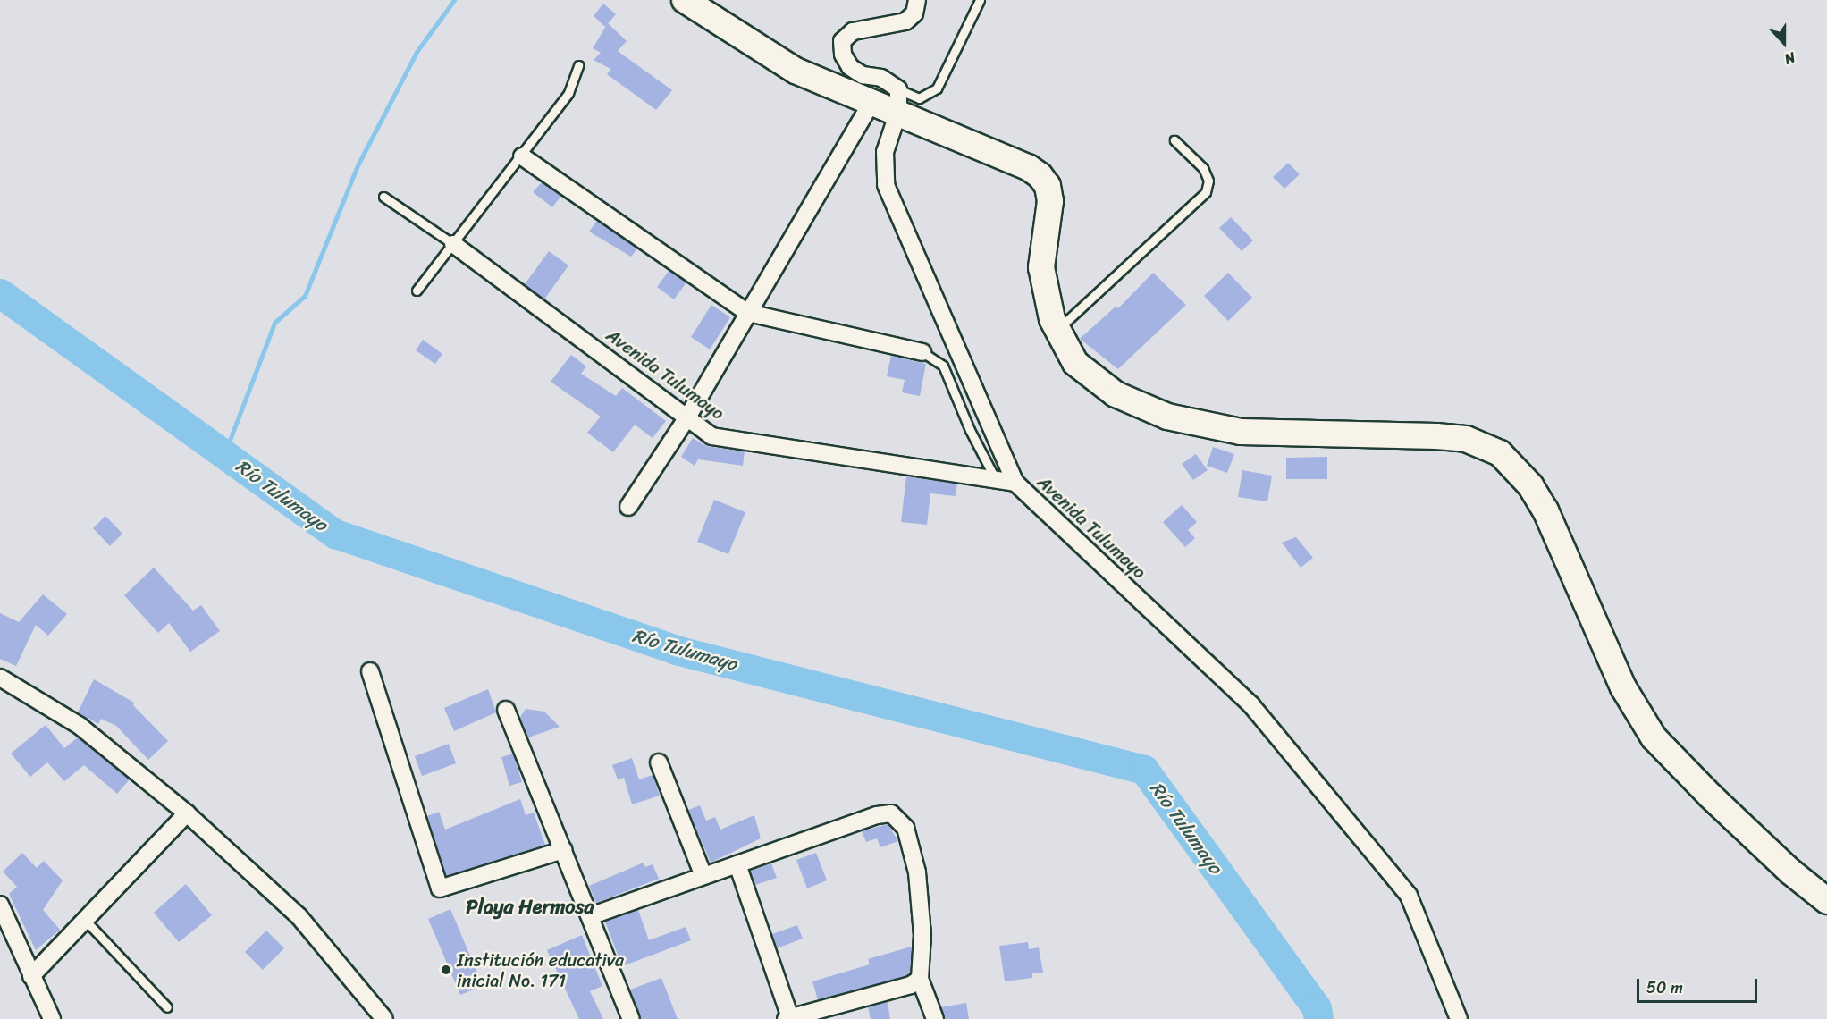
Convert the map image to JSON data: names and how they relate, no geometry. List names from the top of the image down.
{
  "streets": {
    "street": ["Avenida Tulumayo"]
  },
  "districts": ["Playa Hermosa"],
  "water": ["Río Tulumayo"],
  "places": ["Institución educativa inicial No. 171"],
  "scale_bar": "50 m",
  "north": "bottom"
}
